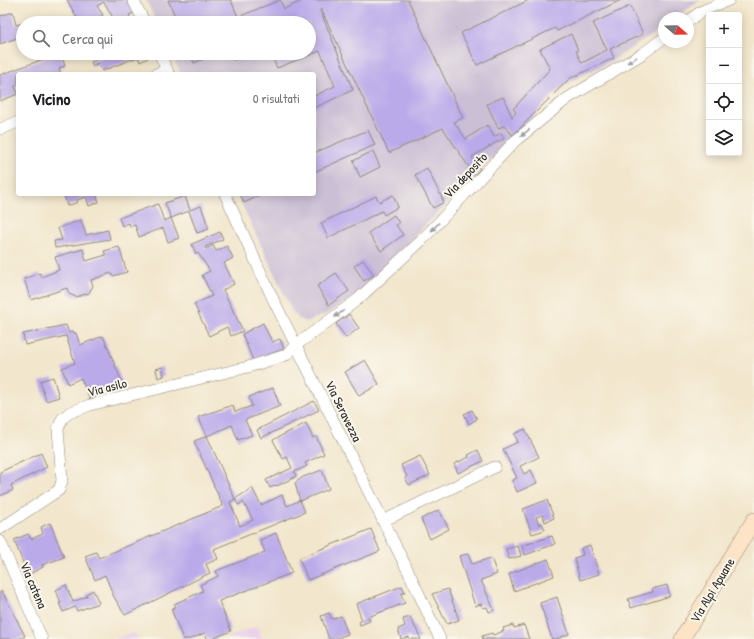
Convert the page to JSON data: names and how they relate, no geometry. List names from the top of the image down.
{
  "streets": {
    "main road": ["Via Alpi Apuane"],
    "street": [
      "Via deposito",
      "Via asilo",
      "Via Seravezza",
      "Via catena"
    ]
  },
  "crossings": [
    ["Via deposito", "Via asilo"],
    ["Via deposito", "Via Seravezza"],
    ["Via asilo", "Via Seravezza"]
  ],
  "one_way": ["Via deposito"],
  "north": "right",
  "page": {
    "map_buttons": ["+", "−"],
    "search": "Cerca qui",
    "heading": ["Vicino", "0 risultati"]
  }
}
